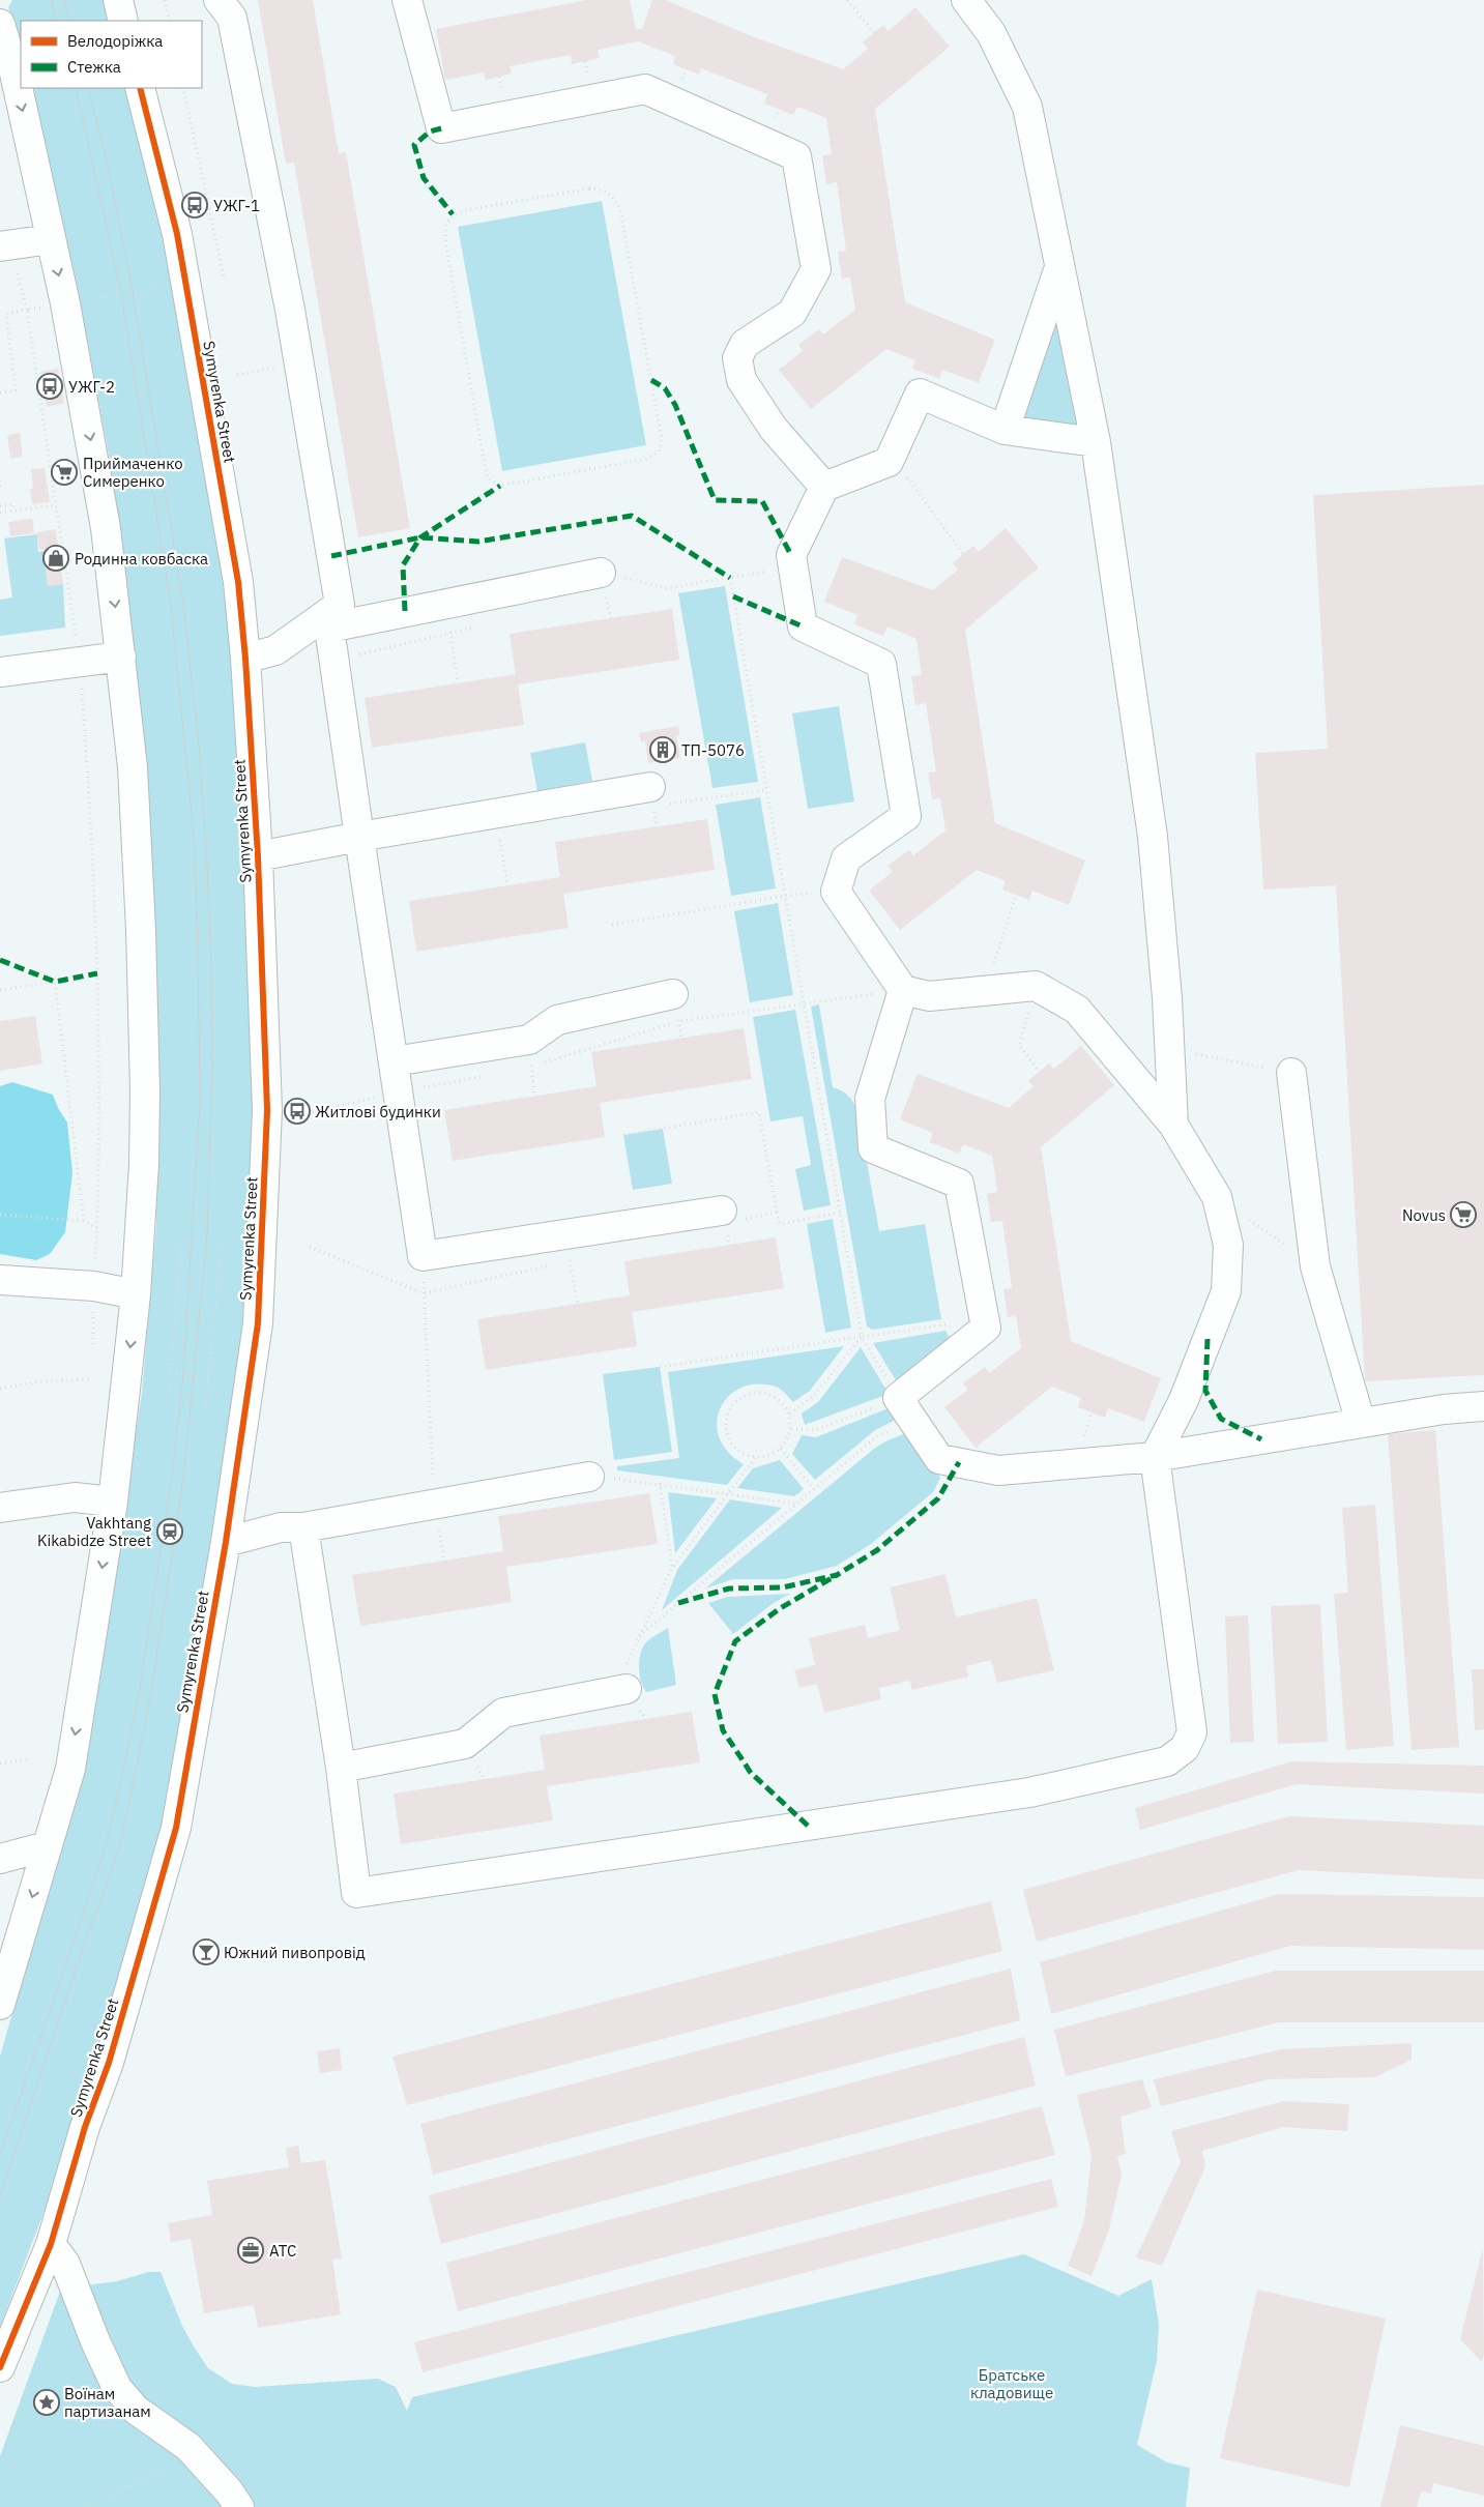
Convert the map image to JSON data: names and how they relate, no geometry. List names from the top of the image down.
{
  "streets": {
    "street": ["Symyrenka Street"]
  },
  "parks": ["Братське кладовище"],
  "places": {
    "bus stop": ["УЖГ-1", "УЖГ-2", "Житлові будинки"],
    "supermarket": ["Приймаченко Симеренко", "Novus"],
    "shop": ["Родинна ковбаска"],
    "building": ["ТП-5076"],
    "station": ["Vakhtang Kikabidze Street"],
    "bar": ["Южний пивопровід"],
    "office": ["АТС"],
    "place": ["Воїнам партизанам"]
  },
  "legend": ["Велодоріжка", "Стежка"]
}
